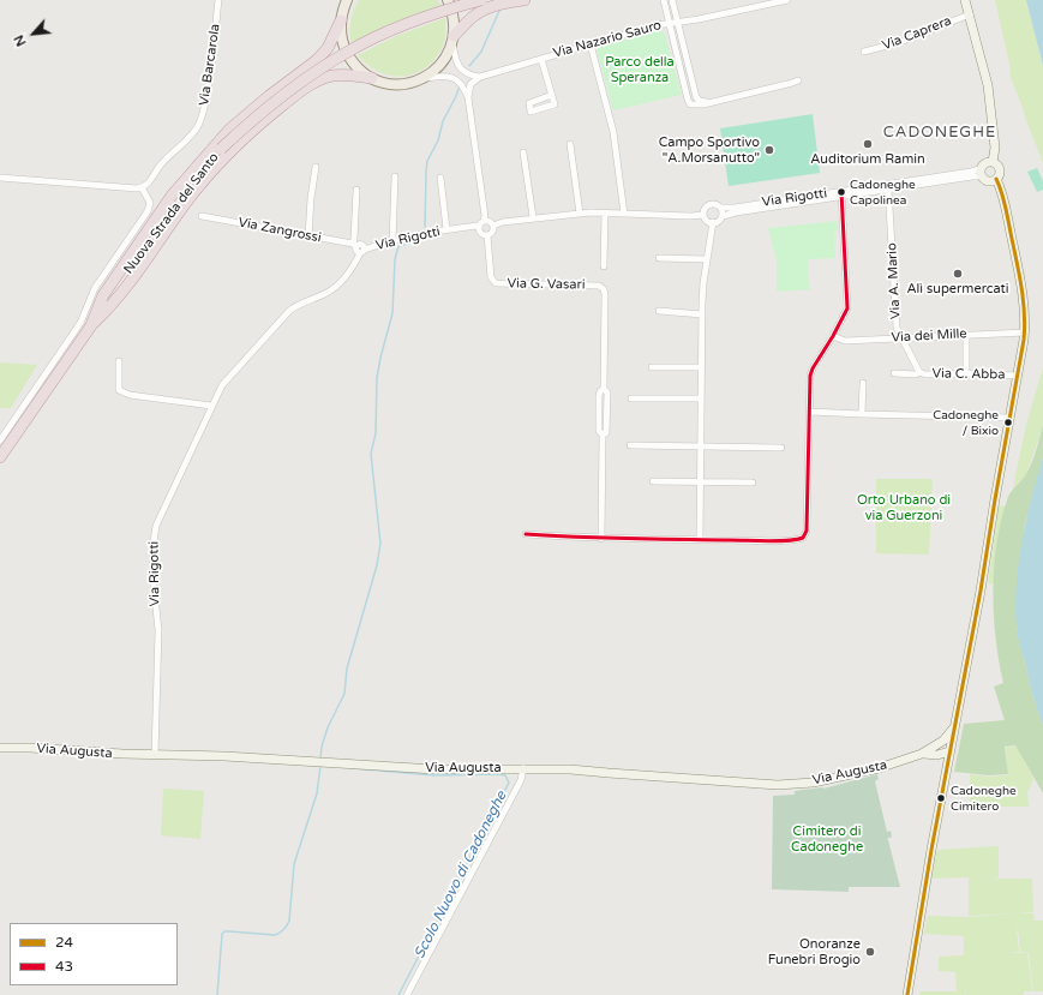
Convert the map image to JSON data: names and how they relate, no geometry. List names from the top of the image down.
{
  "streets": {
    "highway": ["Nuova Strada del Santo"],
    "main road": ["Via Augusta"],
    "street": [
      "Via Caprera",
      "Via Nazario Sauro",
      "Via Barcarola",
      "Via Rigotti",
      "Via Zangrossi",
      "Via A. Mario",
      "Via G. Vasari",
      "Via dei Mille",
      "Via C. Abba"
    ]
  },
  "crossings": [
    ["Via Rigotti", "Via Zangrossi"],
    ["Via Rigotti", "Via A. Mario"],
    ["Via Rigotti", "Via G. Vasari"],
    ["Via Rigotti", "Via Augusta"],
    ["Via A. Mario", "Via dei Mille"],
    ["Via A. Mario", "Via C. Abba"]
  ],
  "districts": ["CADONEGHE"],
  "water": ["Scolo Nuovo di Cadoneghe"],
  "parks": ["Parco della Speranza", "Orto Urbano di via Guerzoni", "Cimitero di Cadoneghe"],
  "places": [
    "Auditorium Ramin",
    "Campo Sportivo \"A.Morsanutto\"",
    "Cadoneghe Capolinea",
    "Alì supermercati",
    "Cadoneghe / Bixio",
    "Cadoneghe Cimitero",
    "Onoranze Funebri Brogio"
  ],
  "lines": ["transit line 24", "transit line 43"],
  "legend": ["24", "43"],
  "north": "bottom left"
}
